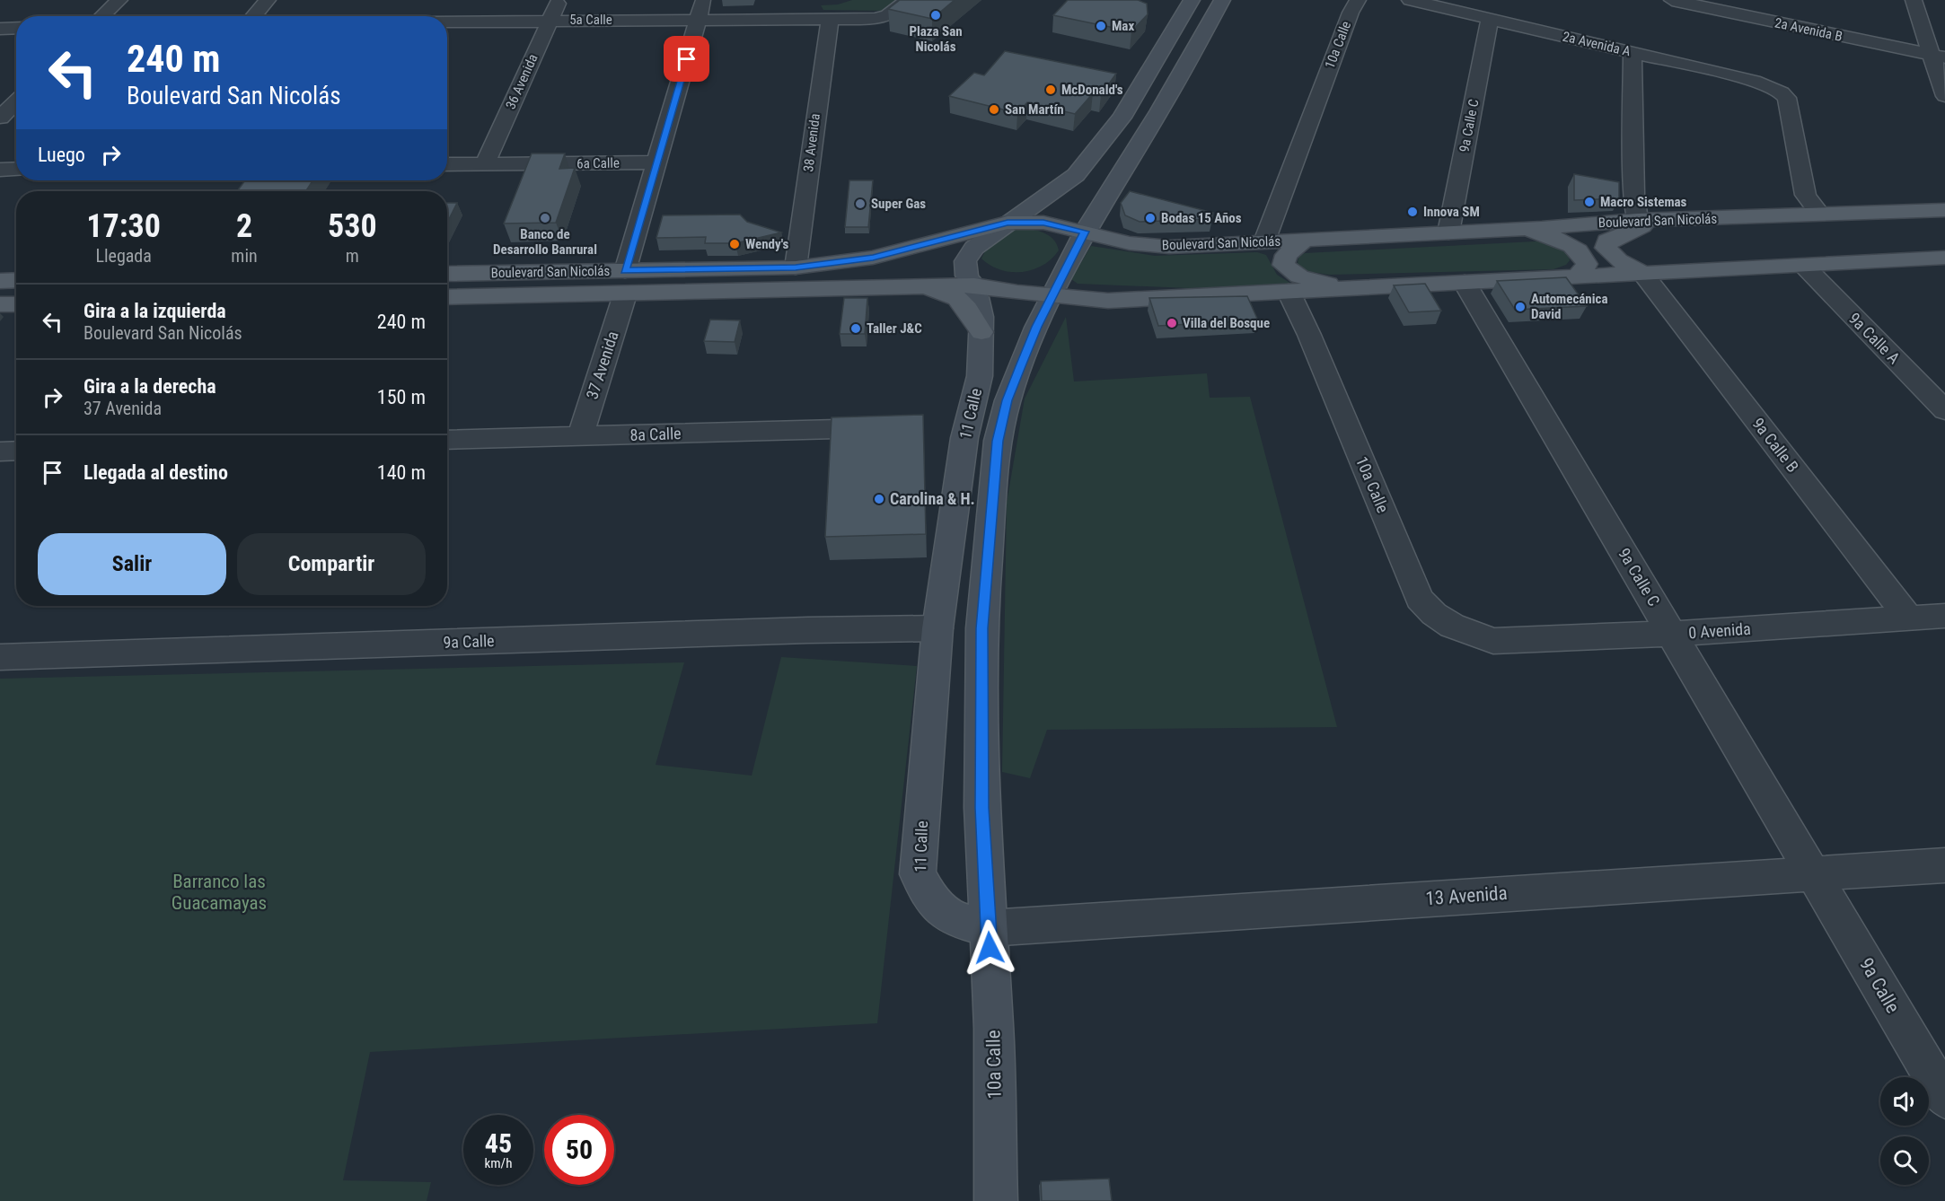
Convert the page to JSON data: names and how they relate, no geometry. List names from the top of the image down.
{
  "streets": {
    "main road": ["10a Calle", "Boulevard San Nicolás", "11 Calle"],
    "street": [
      "5a Calle",
      "2a Avenida B",
      "2a Avenida A",
      "36 Avenida",
      "9a Calle C",
      "38 Avenida",
      "6a Calle",
      "9a Calle A",
      "37 Avenida",
      "8a Calle",
      "9a Calle B",
      "0 Avenida",
      "9a Calle",
      "13 Avenida"
    ]
  },
  "crossings": [
    ["5a Calle", "36 Avenida"],
    ["5a Calle", "38 Avenida"],
    ["5a Calle", "37 Avenida"],
    ["2a Avenida A", "9a Calle C"],
    ["2a Avenida A", "Boulevard San Nicolás"],
    ["10a Calle", "Boulevard San Nicolás"],
    ["10a Calle", "11 Calle"],
    ["10a Calle", "0 Avenida"],
    ["10a Calle", "13 Avenida"],
    ["36 Avenida", "6a Calle"],
    ["9a Calle C", "Boulevard San Nicolás"],
    ["9a Calle C", "0 Avenida"],
    ["9a Calle C", "9a Calle"],
    ["9a Calle C", "13 Avenida"],
    ["38 Avenida", "Boulevard San Nicolás"],
    ["6a Calle", "37 Avenida"],
    ["Boulevard San Nicolás", "9a Calle A"],
    ["Boulevard San Nicolás", "37 Avenida"],
    ["Boulevard San Nicolás", "11 Calle"],
    ["Boulevard San Nicolás", "9a Calle B"],
    ["37 Avenida", "8a Calle"],
    ["11 Calle", "9a Calle"],
    ["11 Calle", "13 Avenida"],
    ["9a Calle B", "0 Avenida"],
    ["9a Calle", "13 Avenida"]
  ],
  "parks": ["Barranco las Guacamayas"],
  "places": [
    "Plaza San Nicolás",
    "Max",
    "McDonald's",
    "San Martín",
    "Macro Sistemas",
    "Super Gas",
    "Innova SM",
    "Banco de Desarrollo Banrural",
    "Bodas 15 Años",
    "Wendy's",
    "Automecánica David",
    "Villa del Bosque",
    "Taller J&C",
    "Carolina & H."
  ],
  "page": {
    "turn": ["240 m", "Boulevard San Nicolás"],
    "then": "Luego",
    "eta": [
      "17:30",
      "Llegada",
      "2",
      "min",
      "530",
      "m"
    ],
    "list": [
      {
        "name": "Gira a la izquierda",
        "note": "Boulevard San Nicolás",
        "value": "240 m"
      },
      {
        "name": "Gira a la derecha",
        "note": "37 Avenida",
        "value": "150 m"
      },
      {
        "name": "Llegada al destino",
        "value": "140 m"
      }
    ],
    "buttons": ["Salir", "Compartir"],
    "speed": "45 km/h",
    "limit": "50"
  }
}
